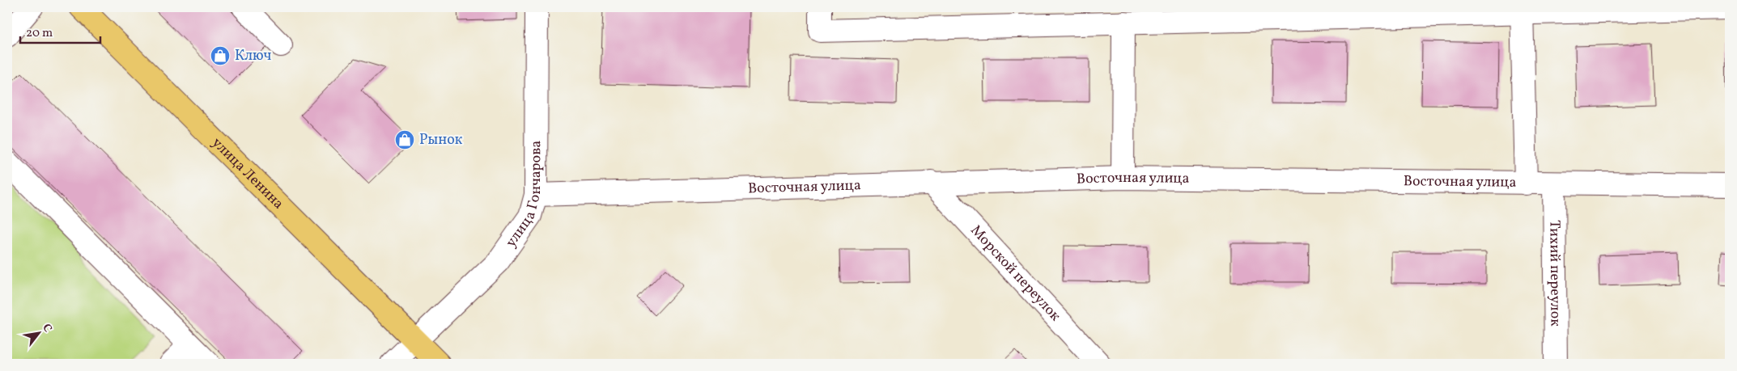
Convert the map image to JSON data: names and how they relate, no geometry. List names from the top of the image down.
{
  "streets": {
    "main road": ["улица Ленина"],
    "street": [
      "Восточная улица",
      "улица Гончарова",
      "Морской переулок",
      "Тихий переулок"
    ]
  },
  "crossings": [
    ["улица Ленина", "улица Гончарова"],
    ["Восточная улица", "улица Гончарова"],
    ["Восточная улица", "Морской переулок"],
    ["Восточная улица", "Тихий переулок"]
  ],
  "places": {
    "shop": ["Ключ", "Рынок"]
  },
  "scale_bar": "20 m",
  "north": "top right"
}
